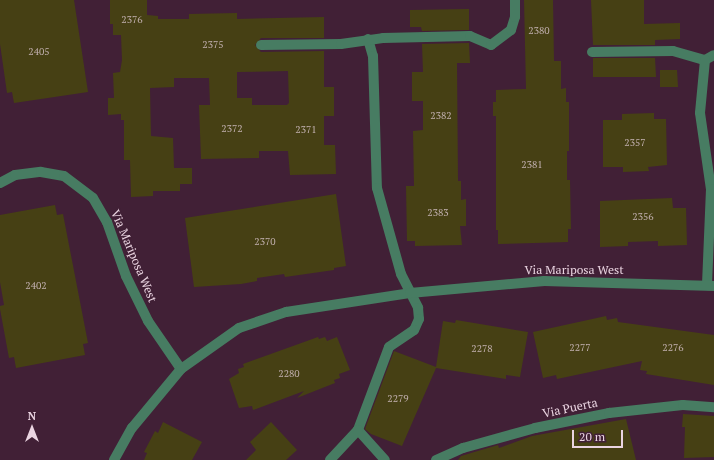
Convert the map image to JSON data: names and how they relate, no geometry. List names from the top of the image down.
{
  "streets": {
    "street": ["Via Mariposa West", "Via Puerta"]
  },
  "house_numbers": [
    "2376",
    "2380",
    "2375",
    "2405",
    "2382",
    "2372",
    "2371",
    "2357",
    "2381",
    "2383",
    "2356",
    "2370",
    "2402",
    "2277",
    "2276",
    "2278",
    "2280",
    "2279"
  ],
  "scale_bar": "20 m",
  "north": "top"
}
